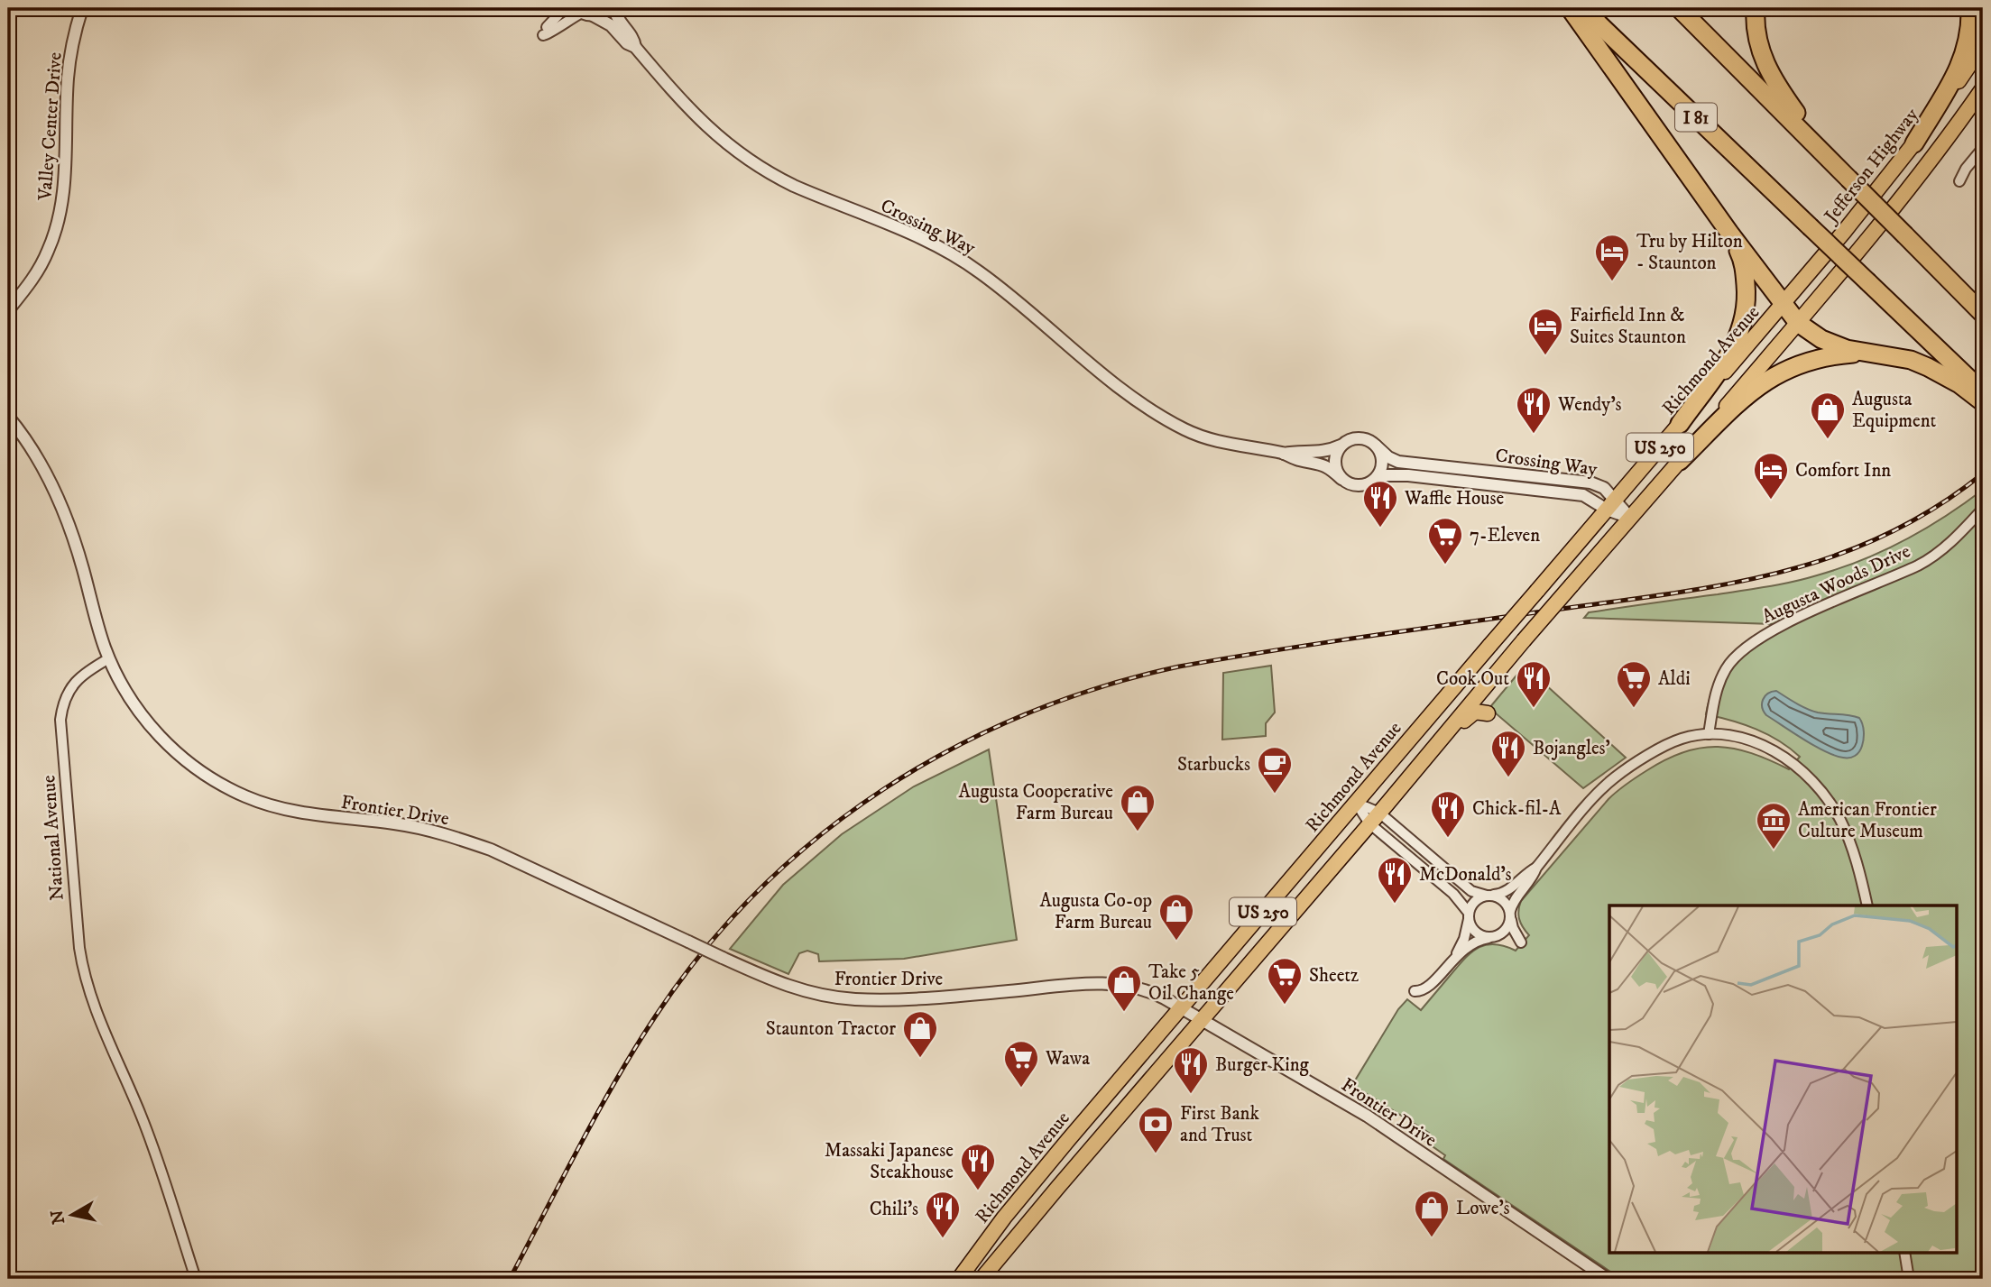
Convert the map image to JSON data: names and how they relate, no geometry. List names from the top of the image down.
{
  "streets": {
    "highway": ["I 81"],
    "main road": ["Jefferson Highway", "Richmond Avenue", "US 250"],
    "street": [
      "Valley Center Drive",
      "Crossing Way",
      "Augusta Woods Drive",
      "Frontier Drive",
      "National Avenue"
    ]
  },
  "crossings": [
    ["Jefferson Highway", "Richmond Avenue"],
    ["Crossing Way", "Richmond Avenue"],
    ["Crossing Way", "US 250"],
    ["Richmond Avenue", "US 250"],
    ["Richmond Avenue", "Frontier Drive"],
    ["Frontier Drive", "National Avenue"]
  ],
  "places": {
    "hotel": ["Tru by Hilton - Staunton", "Fairfield Inn & Suites Staunton", "Comfort Inn"],
    "restaurant": [
      "Wendy's",
      "Waffle House",
      "Cook Out",
      "Bojangles'",
      "Chick-fil-A",
      "McDonald's",
      "Burger King",
      "Massaki Japanese Steakhouse",
      "Chili's"
    ],
    "shop": [
      "Augusta Equipment",
      "Augusta Cooperative Farm Bureau",
      "Augusta Co-op Farm Bureau",
      "Take 5 Oil Change",
      "Staunton Tractor",
      "Lowe's"
    ],
    "supermarket": [
      "7-Eleven",
      "Aldi",
      "Sheetz",
      "Wawa"
    ],
    "cafe": ["Starbucks"],
    "museum": ["American Frontier Culture Museum"],
    "bank": ["First Bank and Trust"]
  },
  "north": "left"
}
